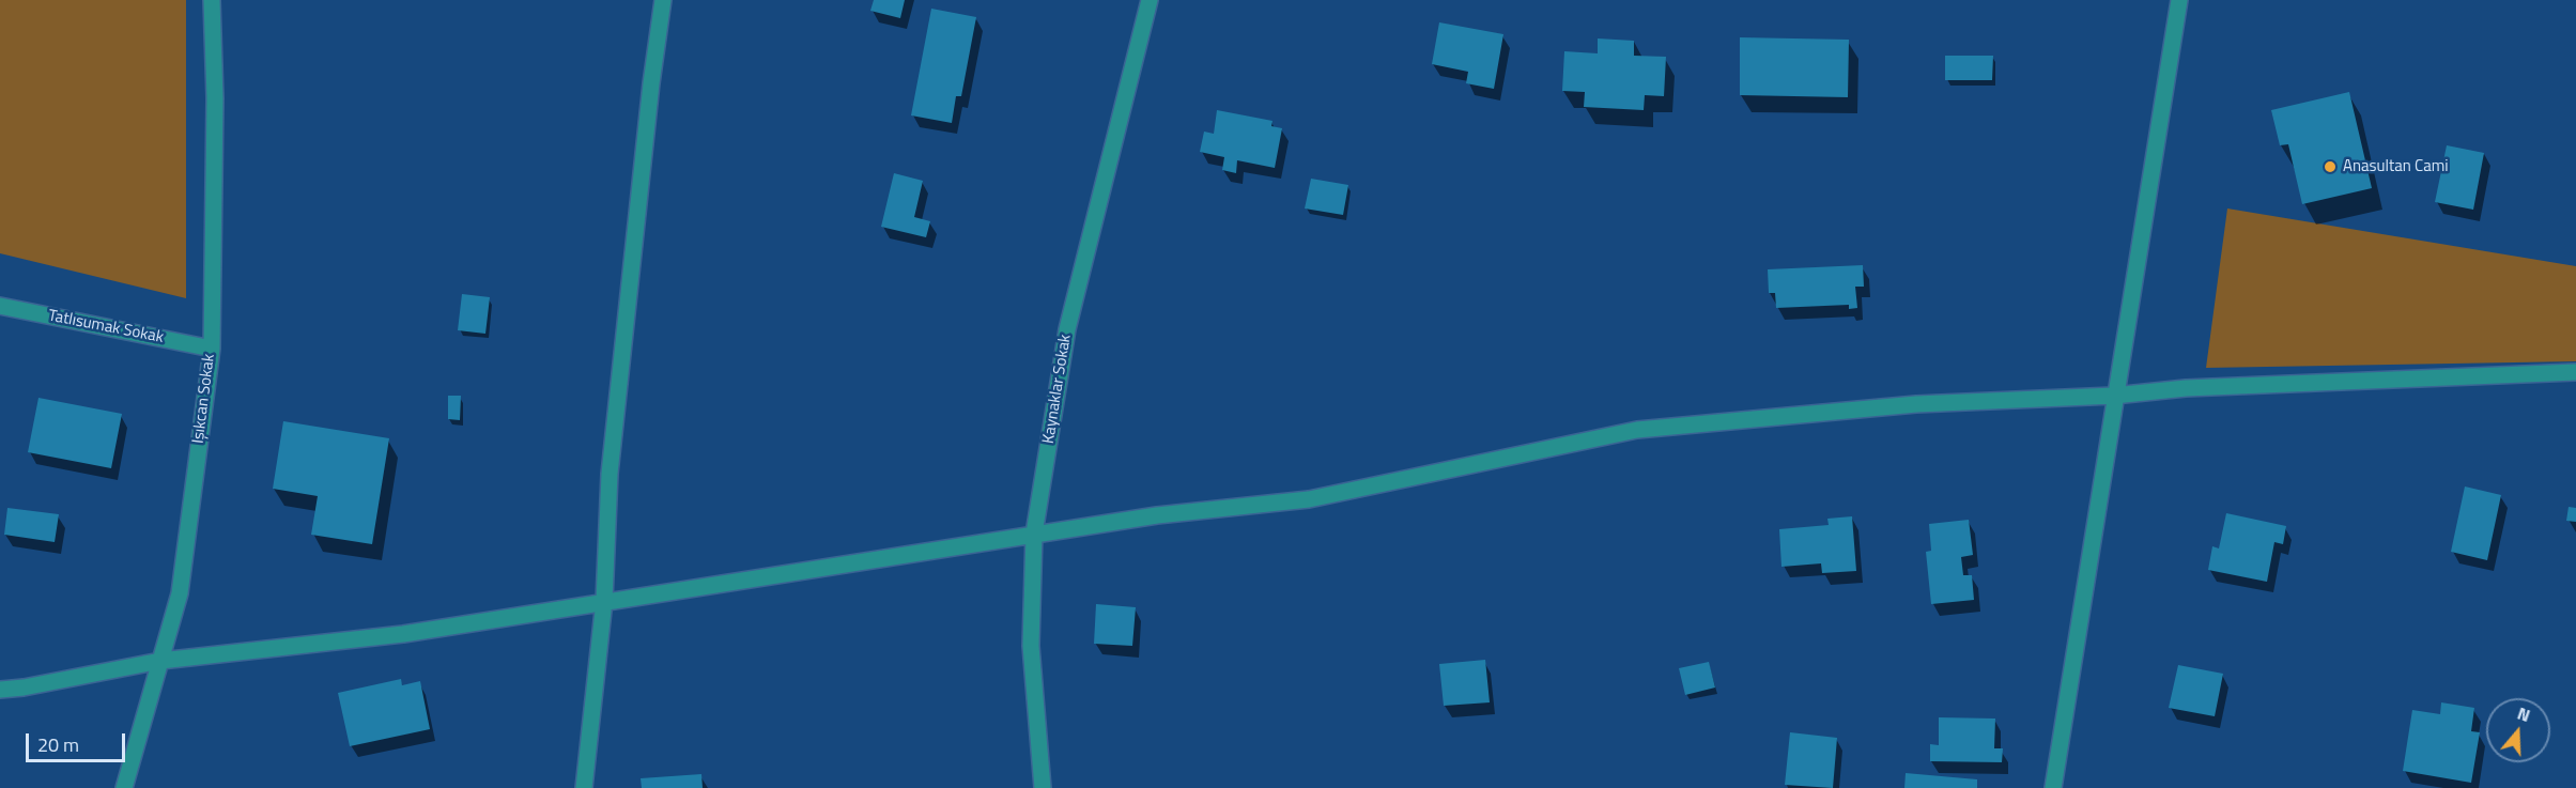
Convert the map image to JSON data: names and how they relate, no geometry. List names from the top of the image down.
{
  "streets": {
    "street": ["Tatlısumak Sokak", "Kaynaklar Sokak", "Işıkcan Sokak"]
  },
  "crossings": [
    ["Tatlısumak Sokak", "Işıkcan Sokak"]
  ],
  "places": ["Anasultan Cami"],
  "scale_bar": "20 m",
  "north": "top"
}
